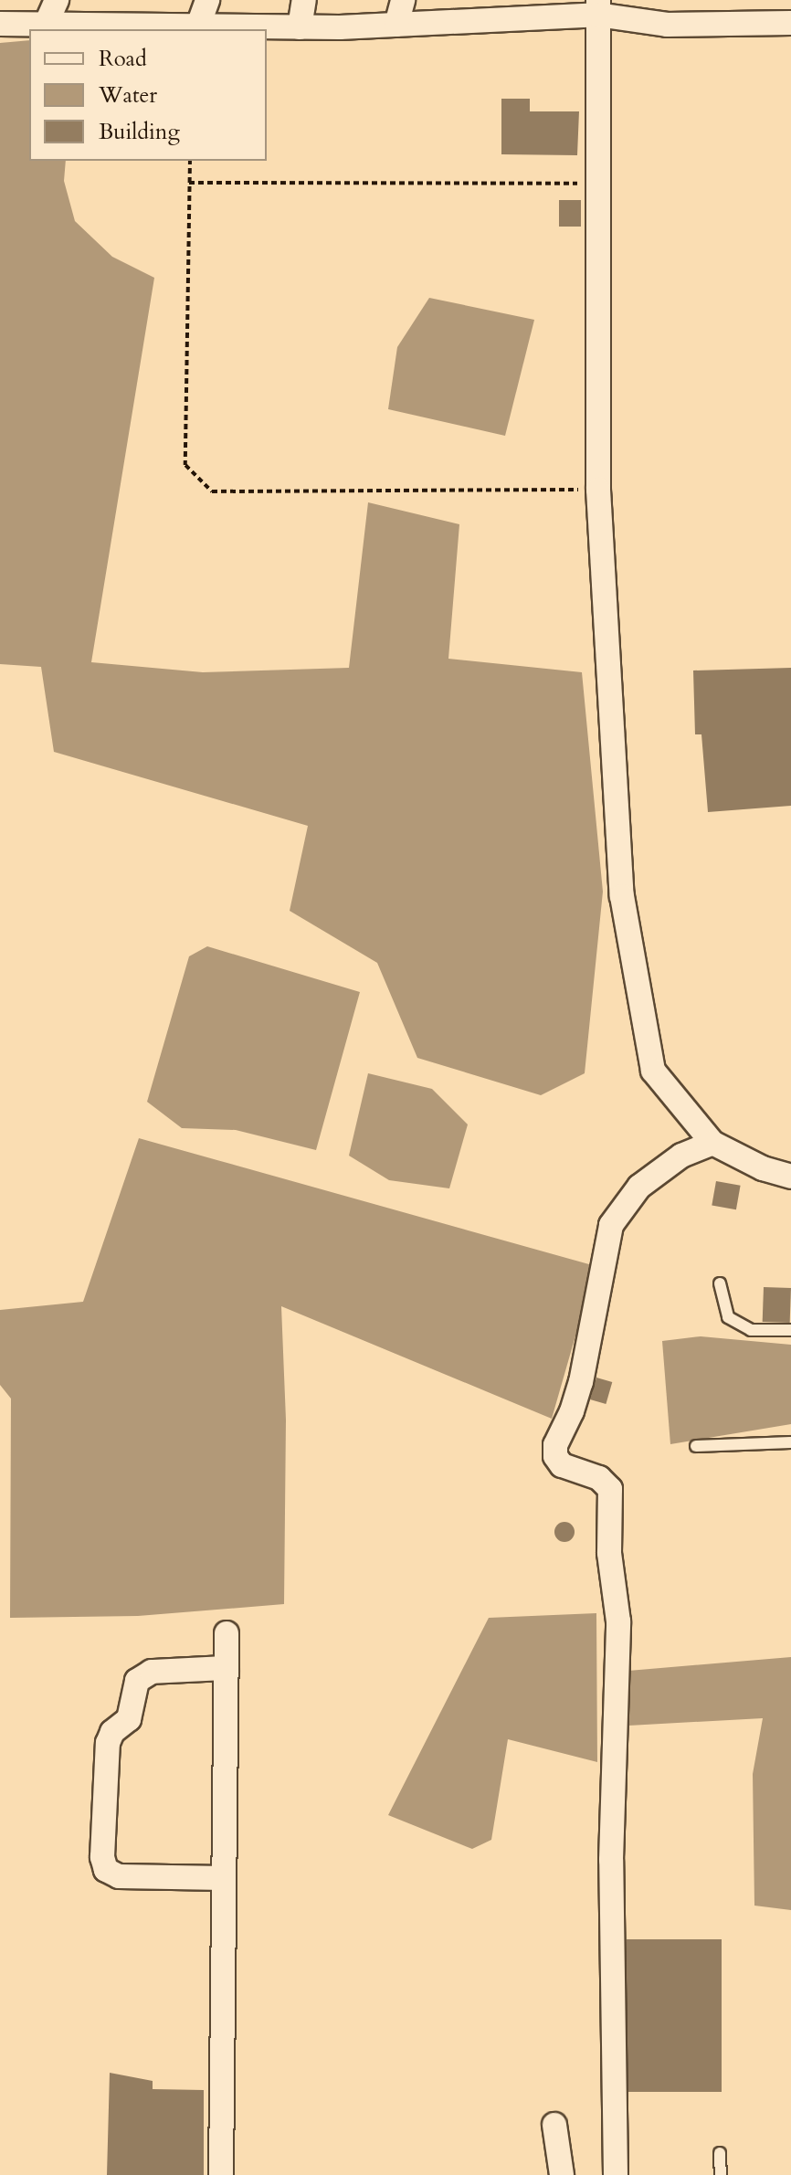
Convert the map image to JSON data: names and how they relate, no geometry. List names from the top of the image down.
{
  "legend": ["Road", "Water", "Building"]
}
